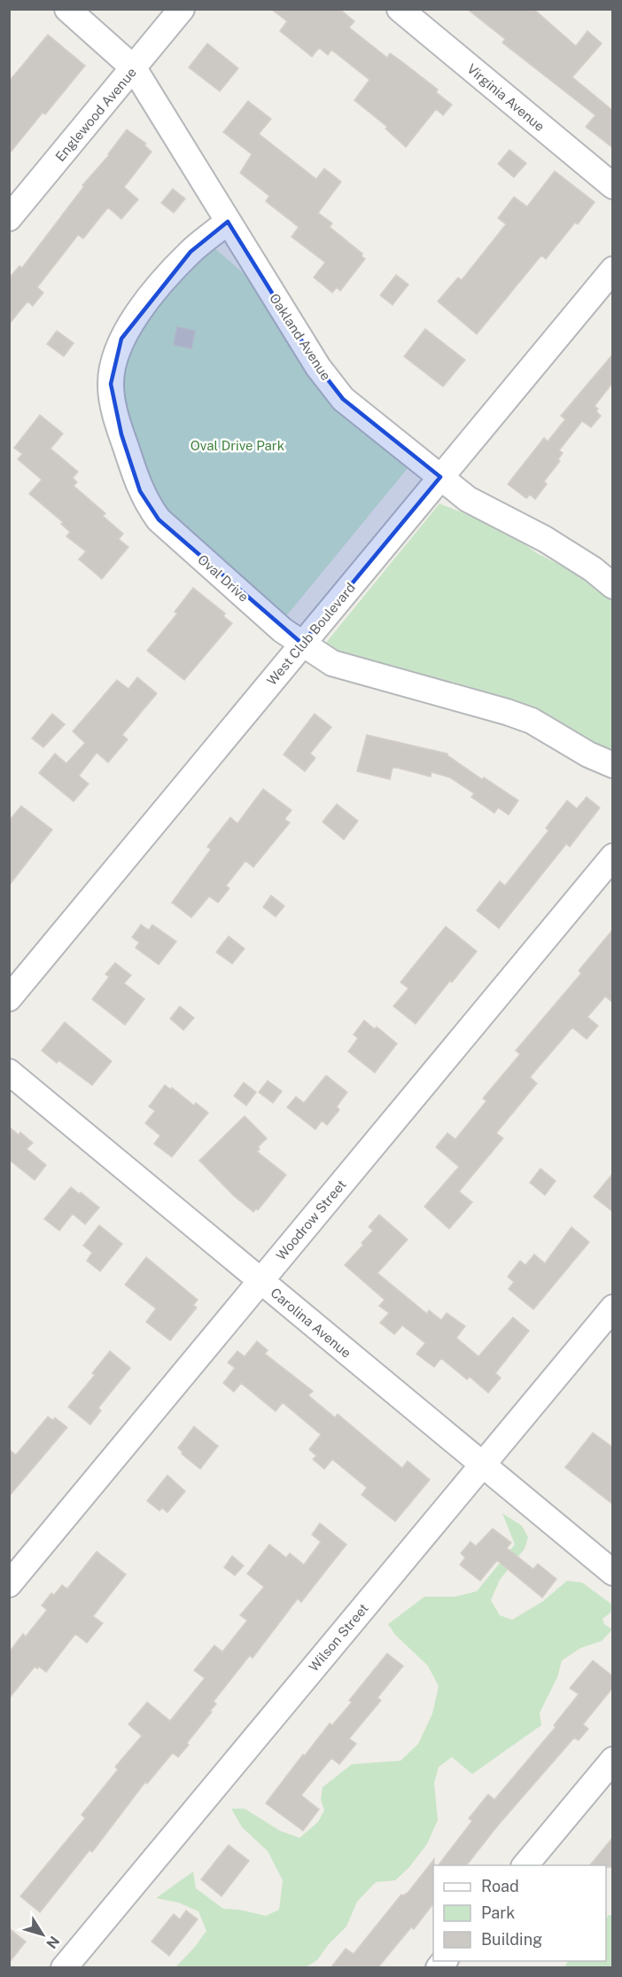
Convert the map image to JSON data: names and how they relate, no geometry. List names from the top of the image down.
{
  "streets": {
    "street": [
      "Virginia Avenue",
      "Englewood Avenue",
      "Oakland Avenue",
      "Oval Drive",
      "West Club Boulevard",
      "Woodrow Street",
      "Carolina Avenue",
      "Wilson Street"
    ]
  },
  "crossings": [
    ["Englewood Avenue", "Oakland Avenue"],
    ["Oakland Avenue", "Oval Drive"],
    ["Oakland Avenue", "West Club Boulevard"],
    ["Oval Drive", "West Club Boulevard"],
    ["Woodrow Street", "Carolina Avenue"],
    ["Carolina Avenue", "Wilson Street"]
  ],
  "parks": ["Oval Drive Park"],
  "legend": ["Road", "Park", "Building"],
  "north": "bottom right"
}
